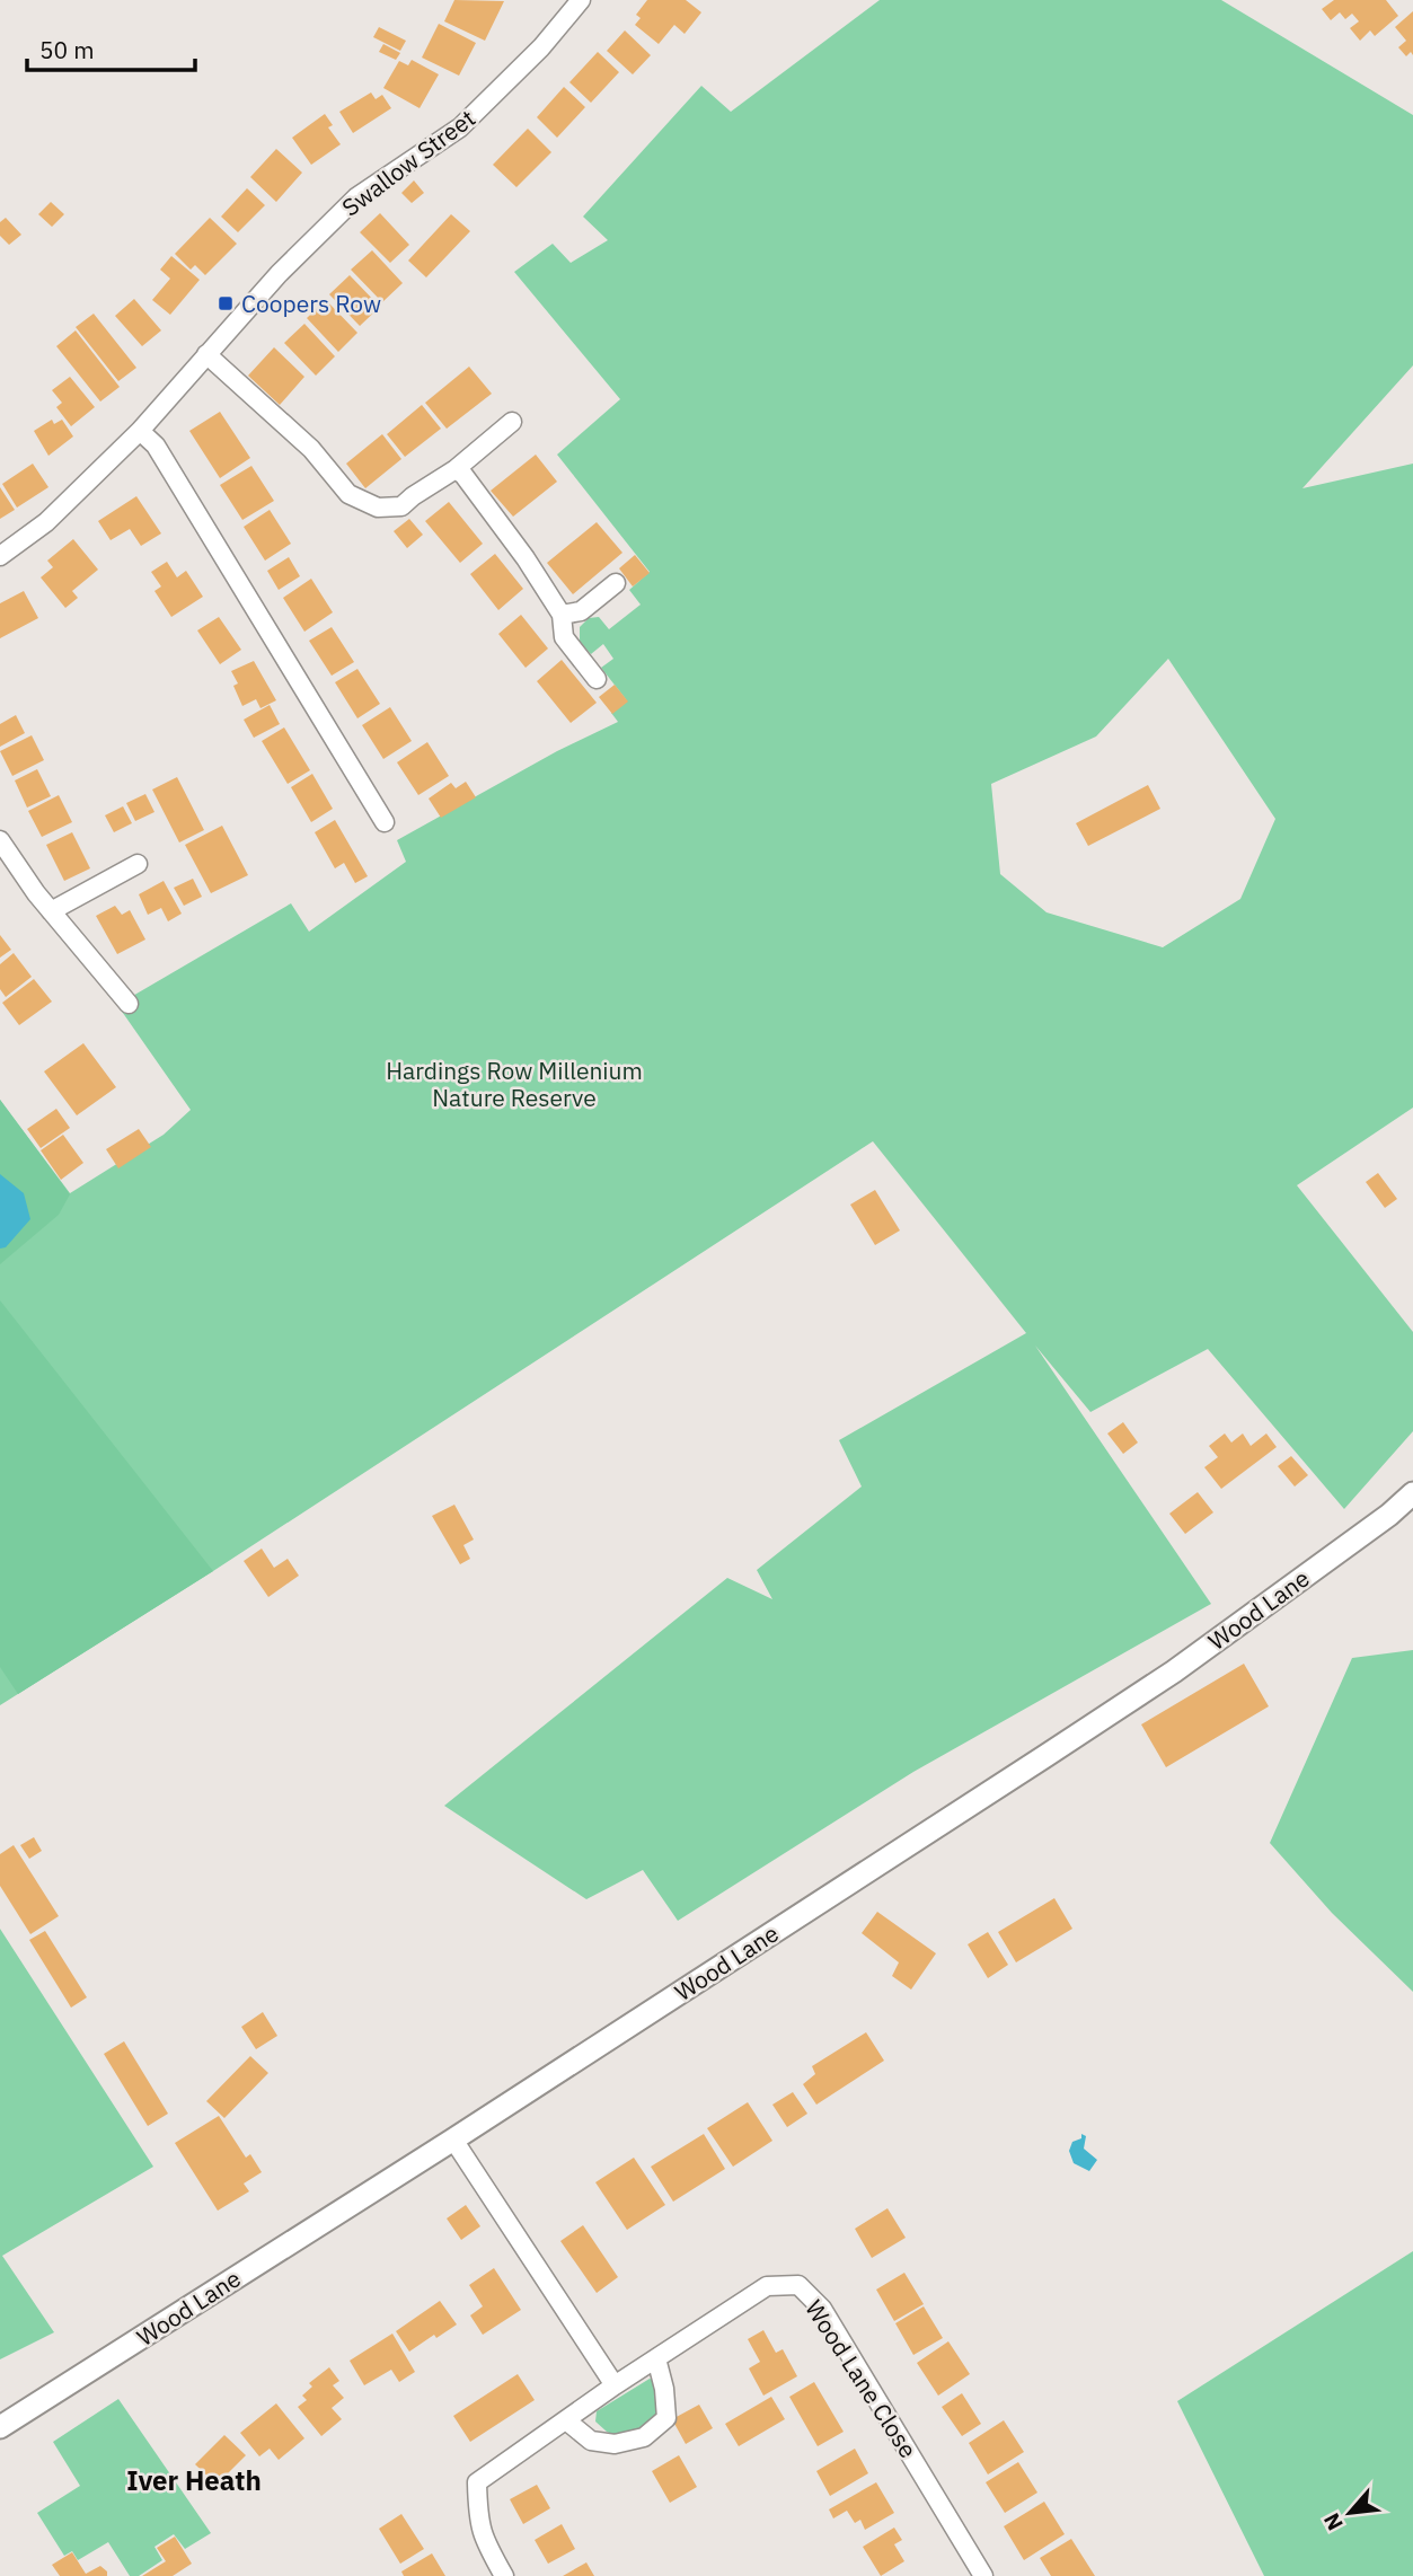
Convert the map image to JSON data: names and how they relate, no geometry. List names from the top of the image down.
{
  "streets": {
    "street": ["Swallow Street", "Wood Lane", "Wood Lane Close"]
  },
  "districts": ["Iver Heath"],
  "parks": ["Hardings Row Millenium Nature Reserve"],
  "places": {
    "transit": ["Coopers Row"]
  },
  "scale_bar": "50 m",
  "north": "bottom left"
}
